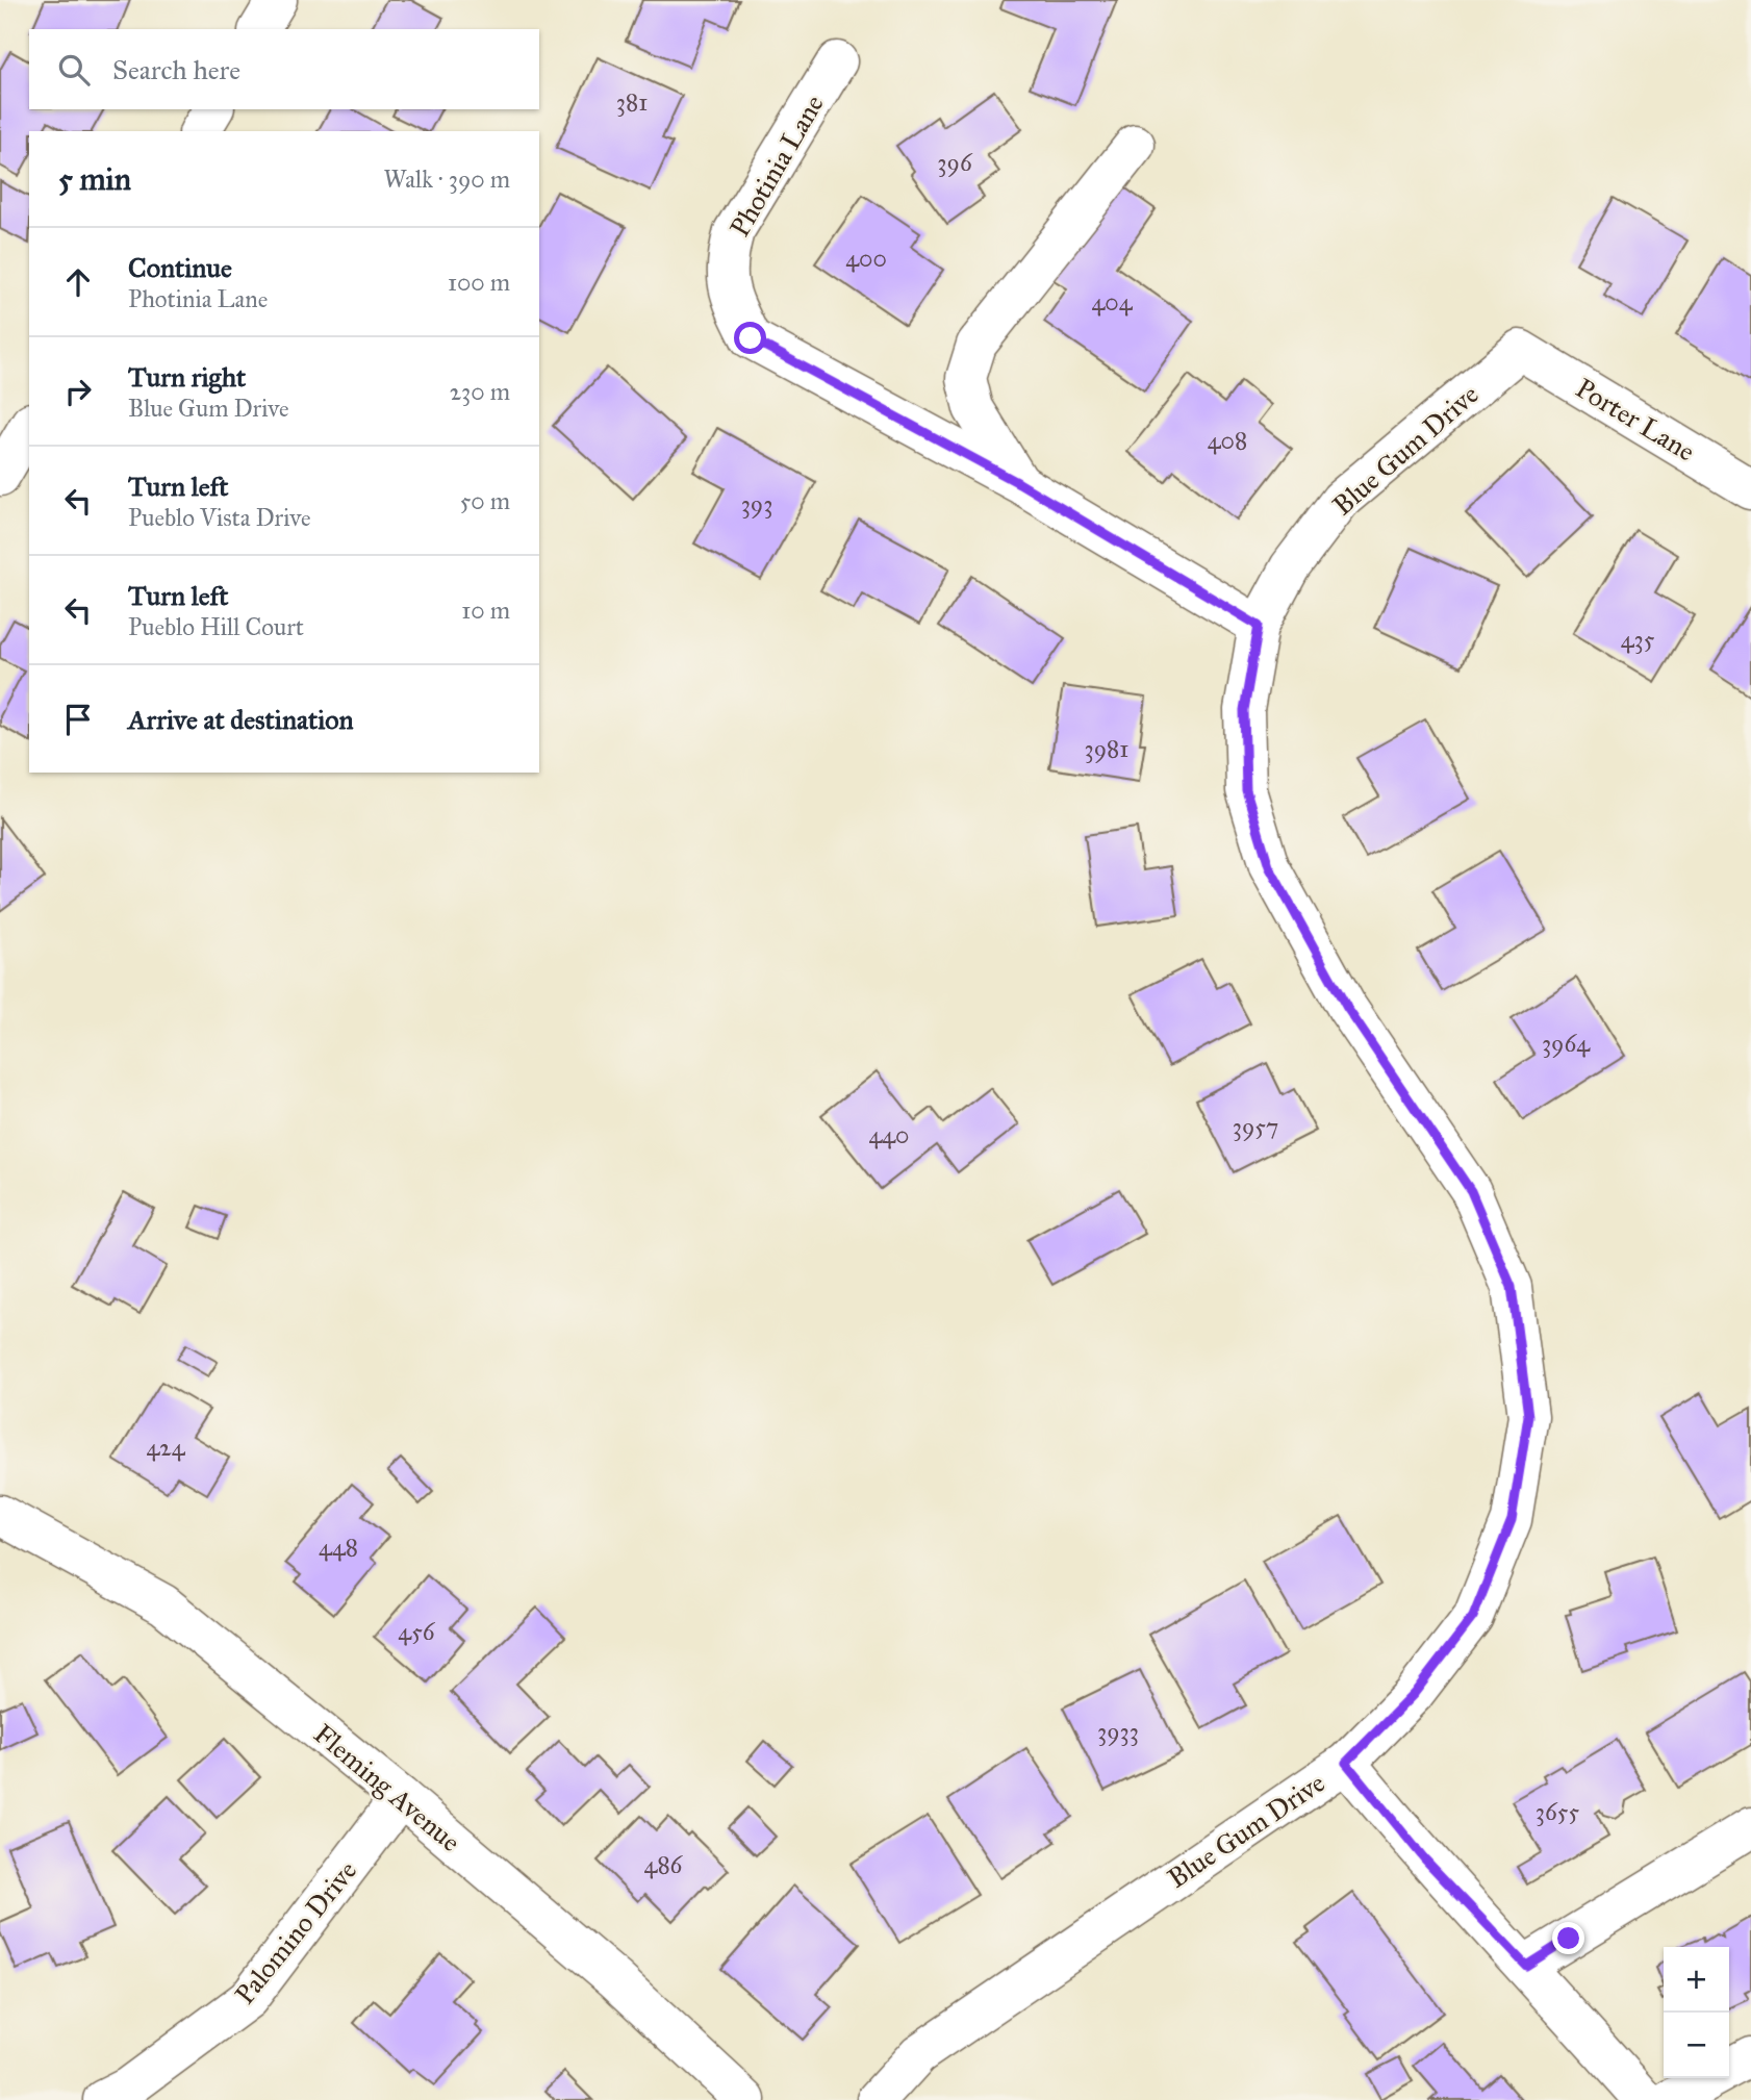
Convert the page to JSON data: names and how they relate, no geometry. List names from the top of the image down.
{
  "streets": {
    "street": [
      "Photinia Lane",
      "Porter Lane",
      "Blue Gum Drive",
      "Fleming Avenue",
      "Palomino Drive"
    ]
  },
  "crossings": [
    ["Photinia Lane", "Blue Gum Drive"],
    ["Porter Lane", "Blue Gum Drive"],
    ["Fleming Avenue", "Palomino Drive"]
  ],
  "house_numbers": [
    "381",
    "396",
    "400",
    "404",
    "408",
    "393",
    "435",
    "3981",
    "3964",
    "3957",
    "440",
    "424",
    "448",
    "456",
    "3933",
    "3655",
    "486"
  ],
  "page": {
    "search": "Search here",
    "heading": ["5 min", "Walk · 390 m"],
    "list": [
      ["Continue", "Photinia Lane", "100 m"],
      ["Turn right", "Blue Gum Drive", "230 m"],
      ["Turn left", "Pueblo Vista Drive", "50 m"],
      ["Turn left", "Pueblo Hill Court", "10 m"],
      "Arrive at destination"
    ],
    "map_buttons": ["+", "−"]
  }
}
